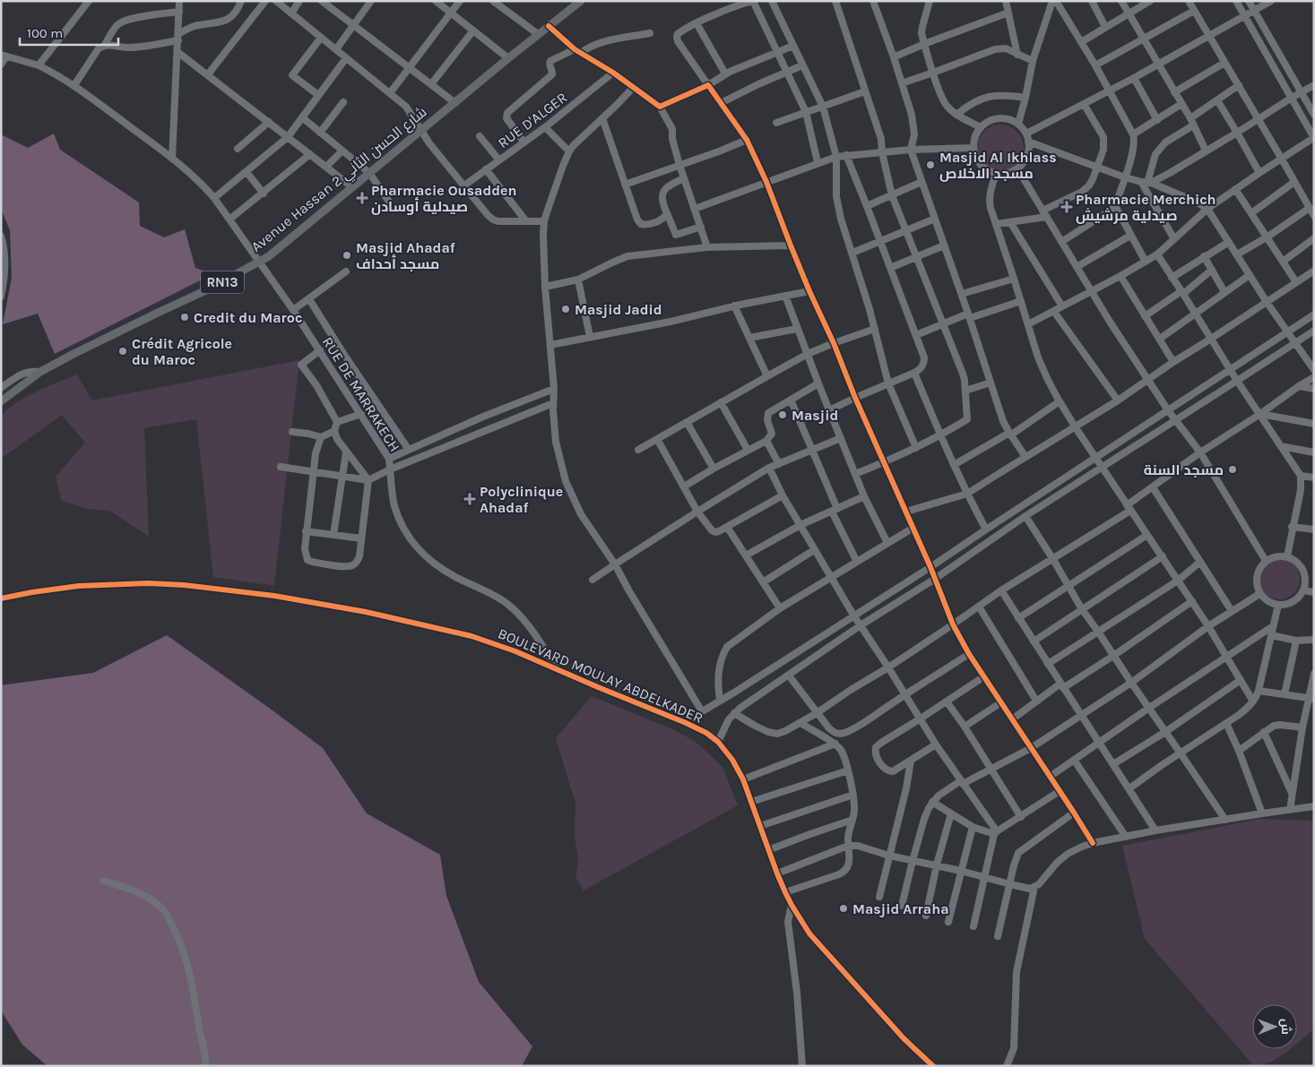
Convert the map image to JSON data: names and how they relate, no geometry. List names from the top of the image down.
{
  "streets": {
    "main road": ["Avenue Hassan 2 شارع الحسن الثاني", "RN13"],
    "street": ["RUE D'ALGER", "RUE DE MARRAKECH", "BOULEVARD MOULAY ABDELKADER"]
  },
  "crossings": [
    ["Avenue Hassan 2 شارع الحسن الثاني", "RUE DE MARRAKECH"],
    ["RUE DE MARRAKECH", "BOULEVARD MOULAY ABDELKADER"]
  ],
  "places": {
    "other": [
      "Masjid Al Ikhlass مسجد الاخلاص",
      "Masjid Ahadaf مسجد أحداف",
      "Masjid Jadid",
      "Credit du Maroc",
      "Crédit Agricole du Maroc",
      "Masjid",
      "مسجد السنة",
      "Masjid Arraha"
    ],
    "health": ["Pharmacie Ousadden صيدلية أوسادن", "Pharmacie Merchich صيدلية مرشيش", "Polyclinique Ahadaf"]
  },
  "scale_bar": "100 m",
  "north": "right"
}
